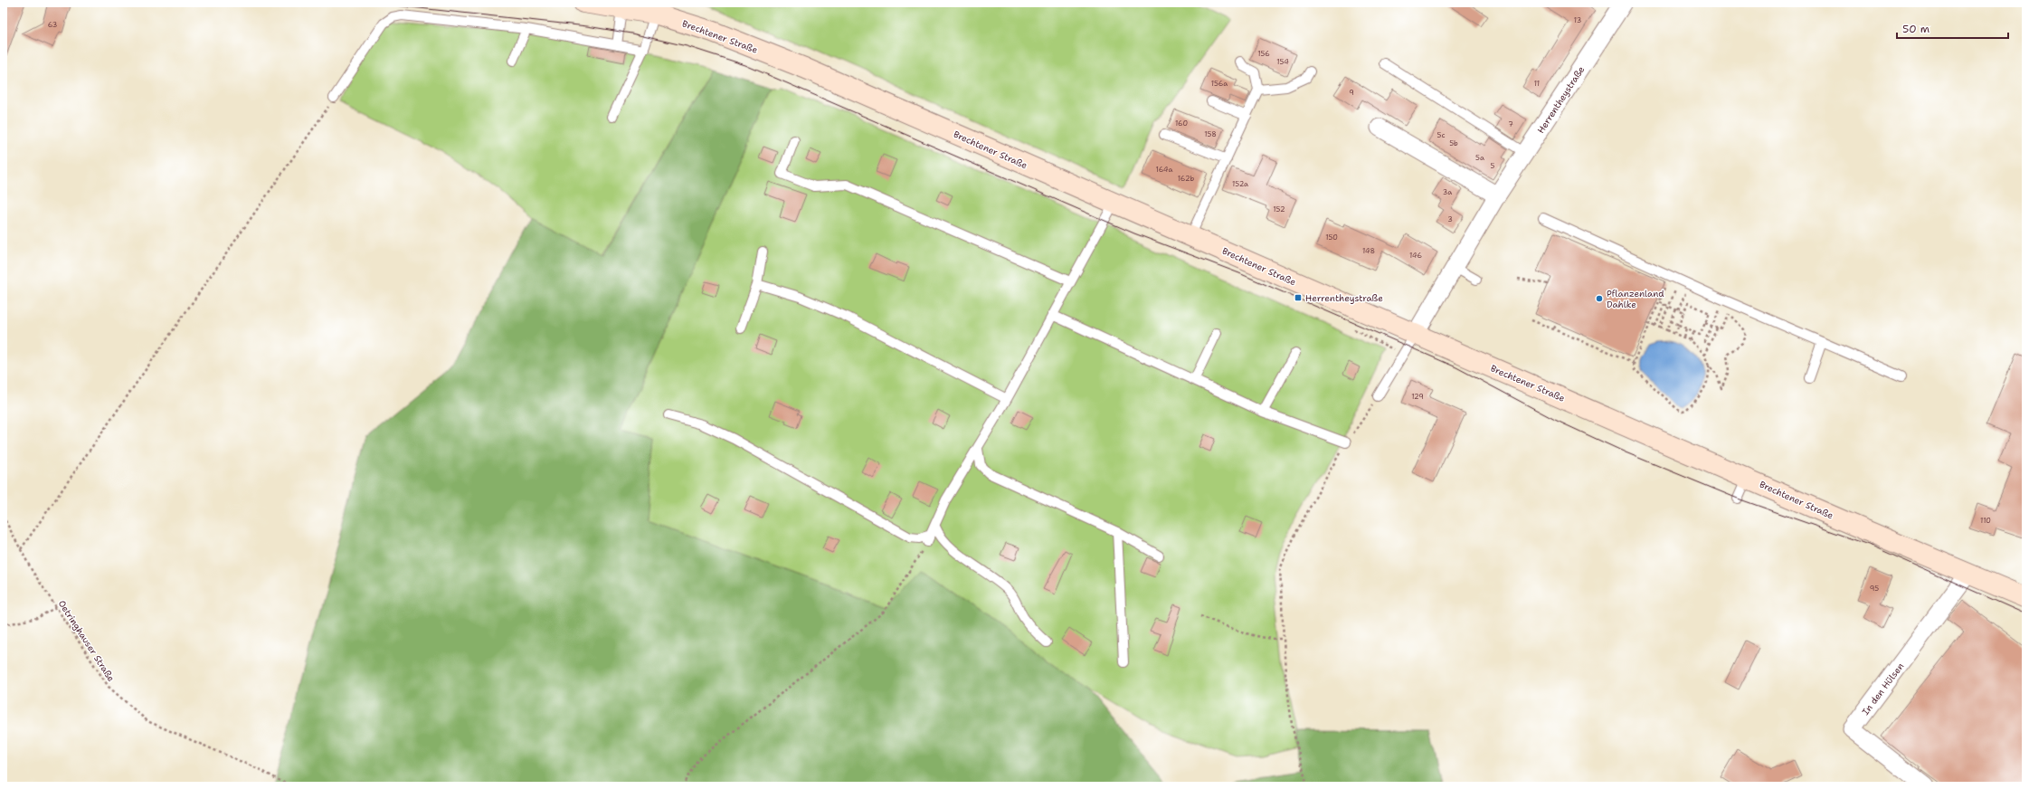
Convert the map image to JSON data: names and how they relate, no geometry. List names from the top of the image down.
{
  "streets": {
    "main road": ["Brechtener Straße"],
    "street": ["Herrentheystraße", "In den Hülsen"],
    "path": ["Oetringhauser Straße"]
  },
  "crossings": [
    ["Brechtener Straße", "Herrentheystraße"],
    ["Brechtener Straße", "In den Hülsen"]
  ],
  "places": {
    "transit": ["Herrentheystraße"],
    "other": ["Pflanzenland Dahlke"]
  },
  "house_numbers": [
    "13",
    "63",
    "156",
    "154",
    "156a",
    "11",
    "9",
    "160",
    "7",
    "158",
    "5c",
    "5b",
    "5a",
    "5",
    "164a",
    "162b",
    "152a",
    "3a",
    "152",
    "3",
    "150",
    "148",
    "146",
    "129",
    "110",
    "95"
  ],
  "scale_bar": "50 m"
}
